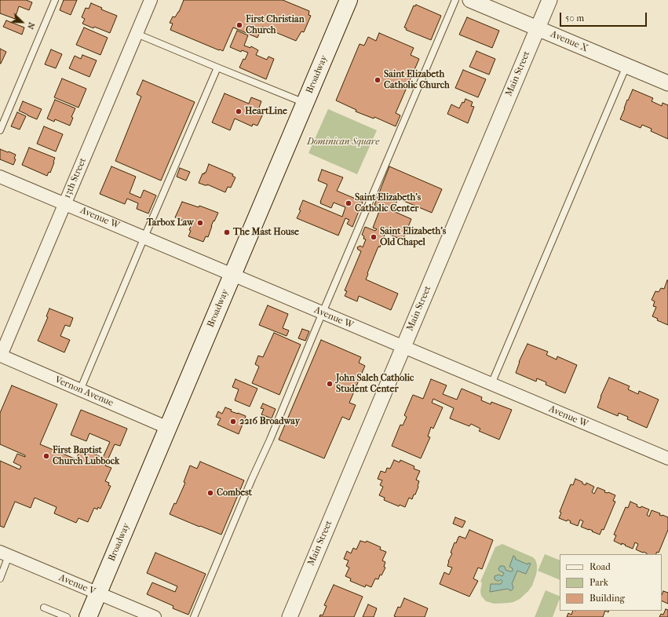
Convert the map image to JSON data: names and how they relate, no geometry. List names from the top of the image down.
{
  "streets": {
    "main road": ["Broadway"],
    "street": [
      "Avenue X",
      "Main Street",
      "13th Street",
      "Avenue W",
      "Vernon Avenue",
      "Avenue V"
    ]
  },
  "crossings": [
    ["Avenue X", "Main Street"],
    ["Main Street", "Avenue W"],
    ["Broadway", "Avenue W"],
    ["Broadway", "Vernon Avenue"],
    ["Broadway", "Avenue V"],
    ["13th Street", "Avenue W"],
    ["13th Street", "Vernon Avenue"]
  ],
  "parks": ["Dominican Square"],
  "places": [
    "First Christian Church",
    "Saint Elizabeth Catholic Church",
    "HeartLine",
    "Saint Elizabeth's Catholic Center",
    "Tarbox Law",
    "The Mast House",
    "Saint Elizabeth’s Old Chapel",
    "John Saleh Catholic Student Center",
    "2216 Broadway",
    "First Baptist Church Lubbock",
    "Combest"
  ],
  "legend": ["Road", "Park", "Building"],
  "scale_bar": "50 m",
  "north": "bottom right"
}
